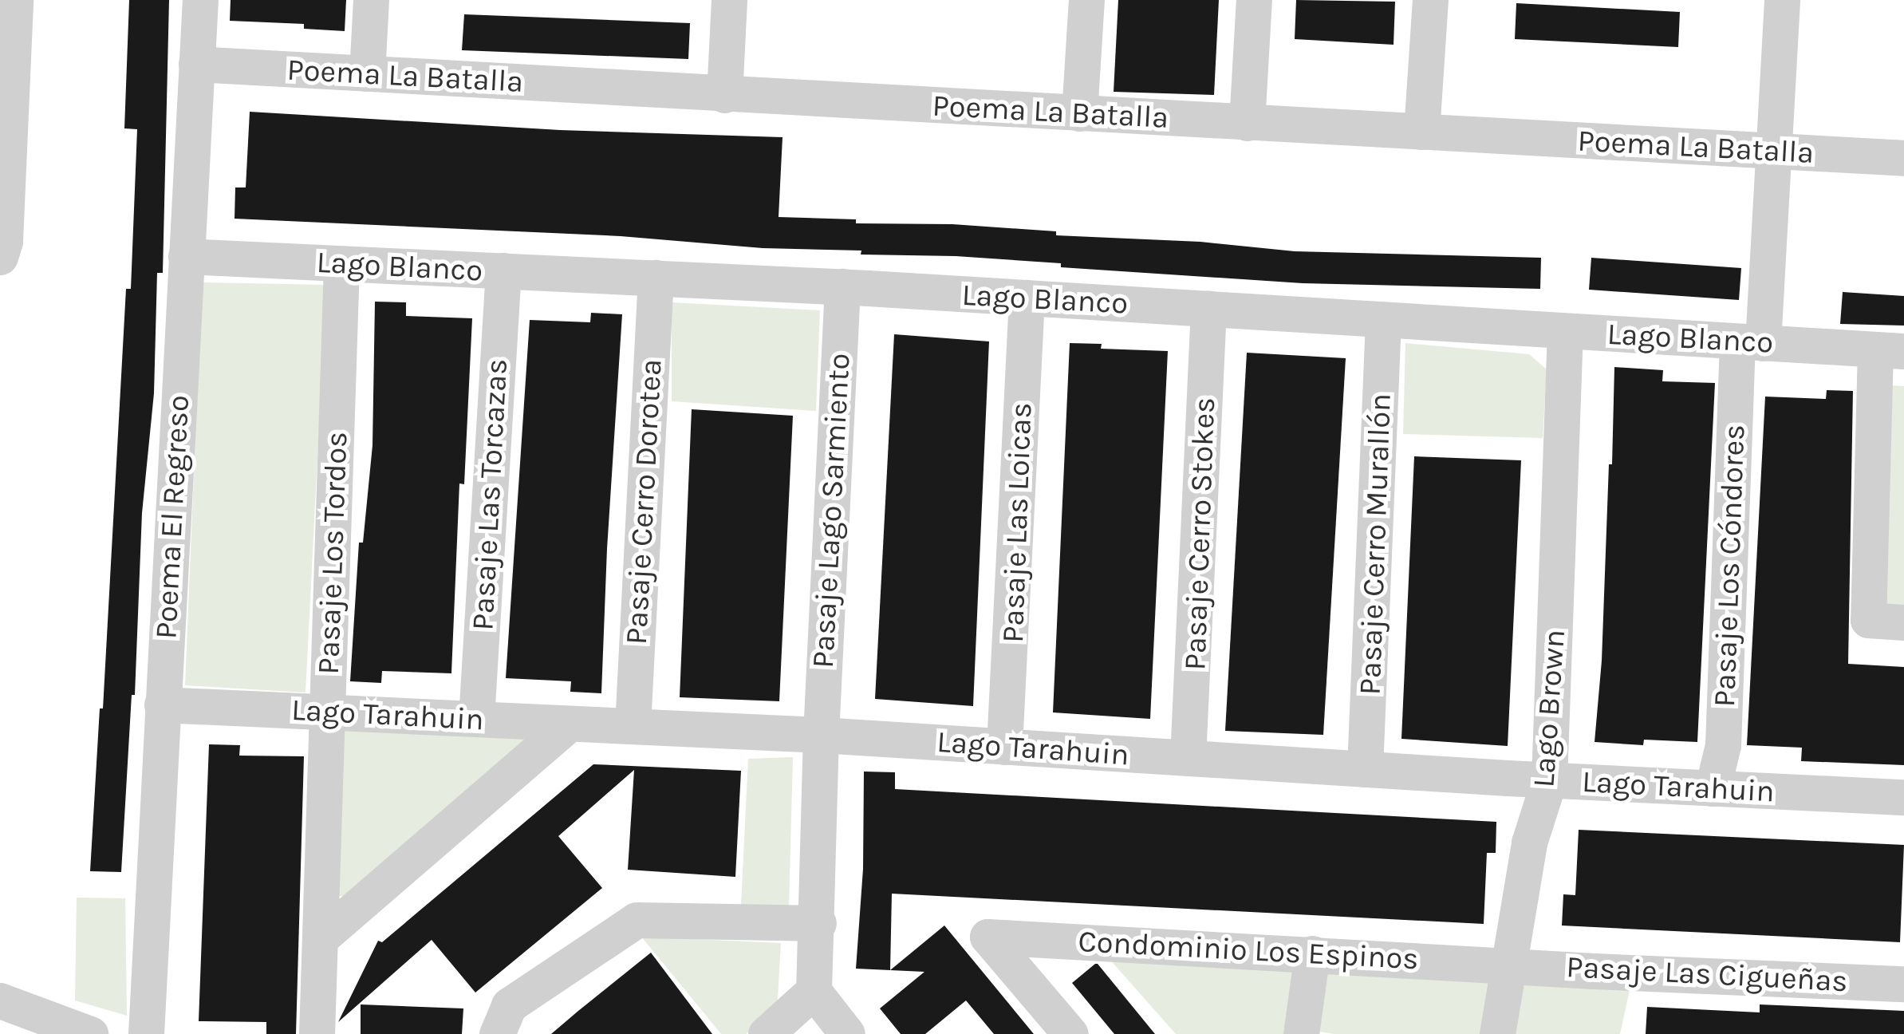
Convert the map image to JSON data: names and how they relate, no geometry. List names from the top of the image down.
{
  "streets": {
    "street": [
      "Poema La Batalla",
      "Lago Blanco",
      "Pasaje Las Torcazas",
      "Pasaje Cerro Dorotea",
      "Pasaje Lago Sarmiento",
      "Poema El Regreso",
      "Pasaje Las Loicas",
      "Pasaje Cerro Stokes",
      "Pasaje Cerro Murallón",
      "Pasaje Los Tordos",
      "Pasaje Los Cóndores",
      "Lago Brown",
      "Lago Tarahuin",
      "Condominio Los Espinos",
      "Pasaje Las Cigueñas"
    ]
  },
  "crossings": [
    ["Poema La Batalla", "Poema El Regreso"],
    ["Poema La Batalla", "Pasaje Los Cóndores"],
    ["Lago Blanco", "Pasaje Las Torcazas"],
    ["Lago Blanco", "Pasaje Cerro Dorotea"],
    ["Lago Blanco", "Pasaje Lago Sarmiento"],
    ["Lago Blanco", "Poema El Regreso"],
    ["Lago Blanco", "Pasaje Las Loicas"],
    ["Lago Blanco", "Pasaje Cerro Stokes"],
    ["Lago Blanco", "Pasaje Cerro Murallón"],
    ["Lago Blanco", "Pasaje Los Tordos"],
    ["Lago Blanco", "Pasaje Los Cóndores"],
    ["Lago Blanco", "Lago Brown"],
    ["Pasaje Las Torcazas", "Lago Tarahuin"],
    ["Pasaje Cerro Dorotea", "Lago Tarahuin"],
    ["Pasaje Lago Sarmiento", "Lago Tarahuin"],
    ["Poema El Regreso", "Lago Tarahuin"],
    ["Pasaje Las Loicas", "Lago Tarahuin"],
    ["Pasaje Cerro Stokes", "Lago Tarahuin"],
    ["Pasaje Cerro Murallón", "Lago Tarahuin"],
    ["Pasaje Los Tordos", "Lago Tarahuin"],
    ["Pasaje Los Cóndores", "Lago Tarahuin"],
    ["Lago Brown", "Lago Tarahuin"],
    ["Lago Brown", "Condominio Los Espinos"],
    ["Lago Brown", "Pasaje Las Cigueñas"],
    ["Condominio Los Espinos", "Pasaje Las Cigueñas"]
  ]
}
